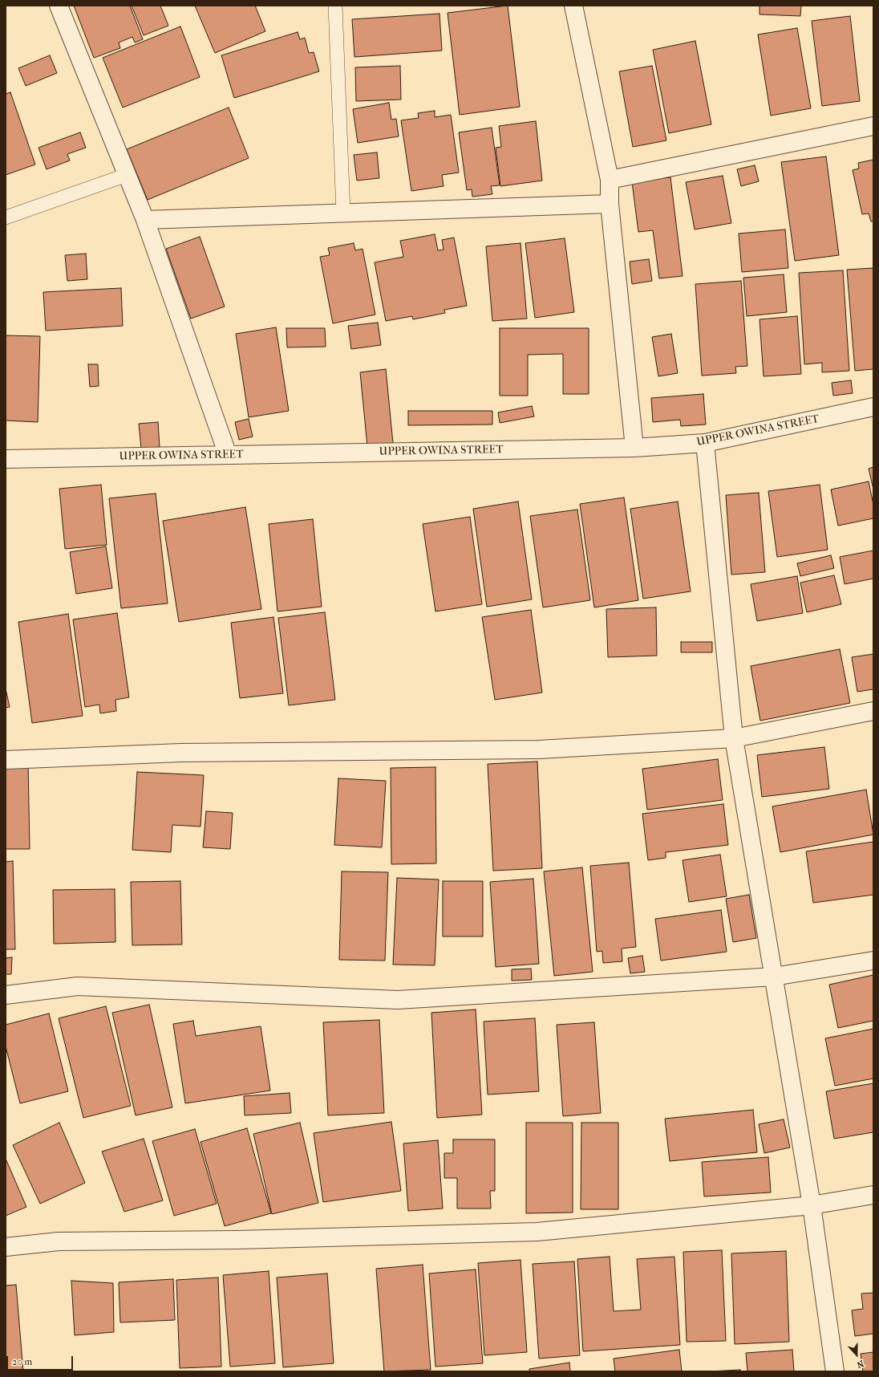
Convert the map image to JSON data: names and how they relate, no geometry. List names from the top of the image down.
{
  "streets": {
    "street": ["UPPER OWINA STREET"]
  },
  "scale_bar": "20 m",
  "north": "bottom"
}
